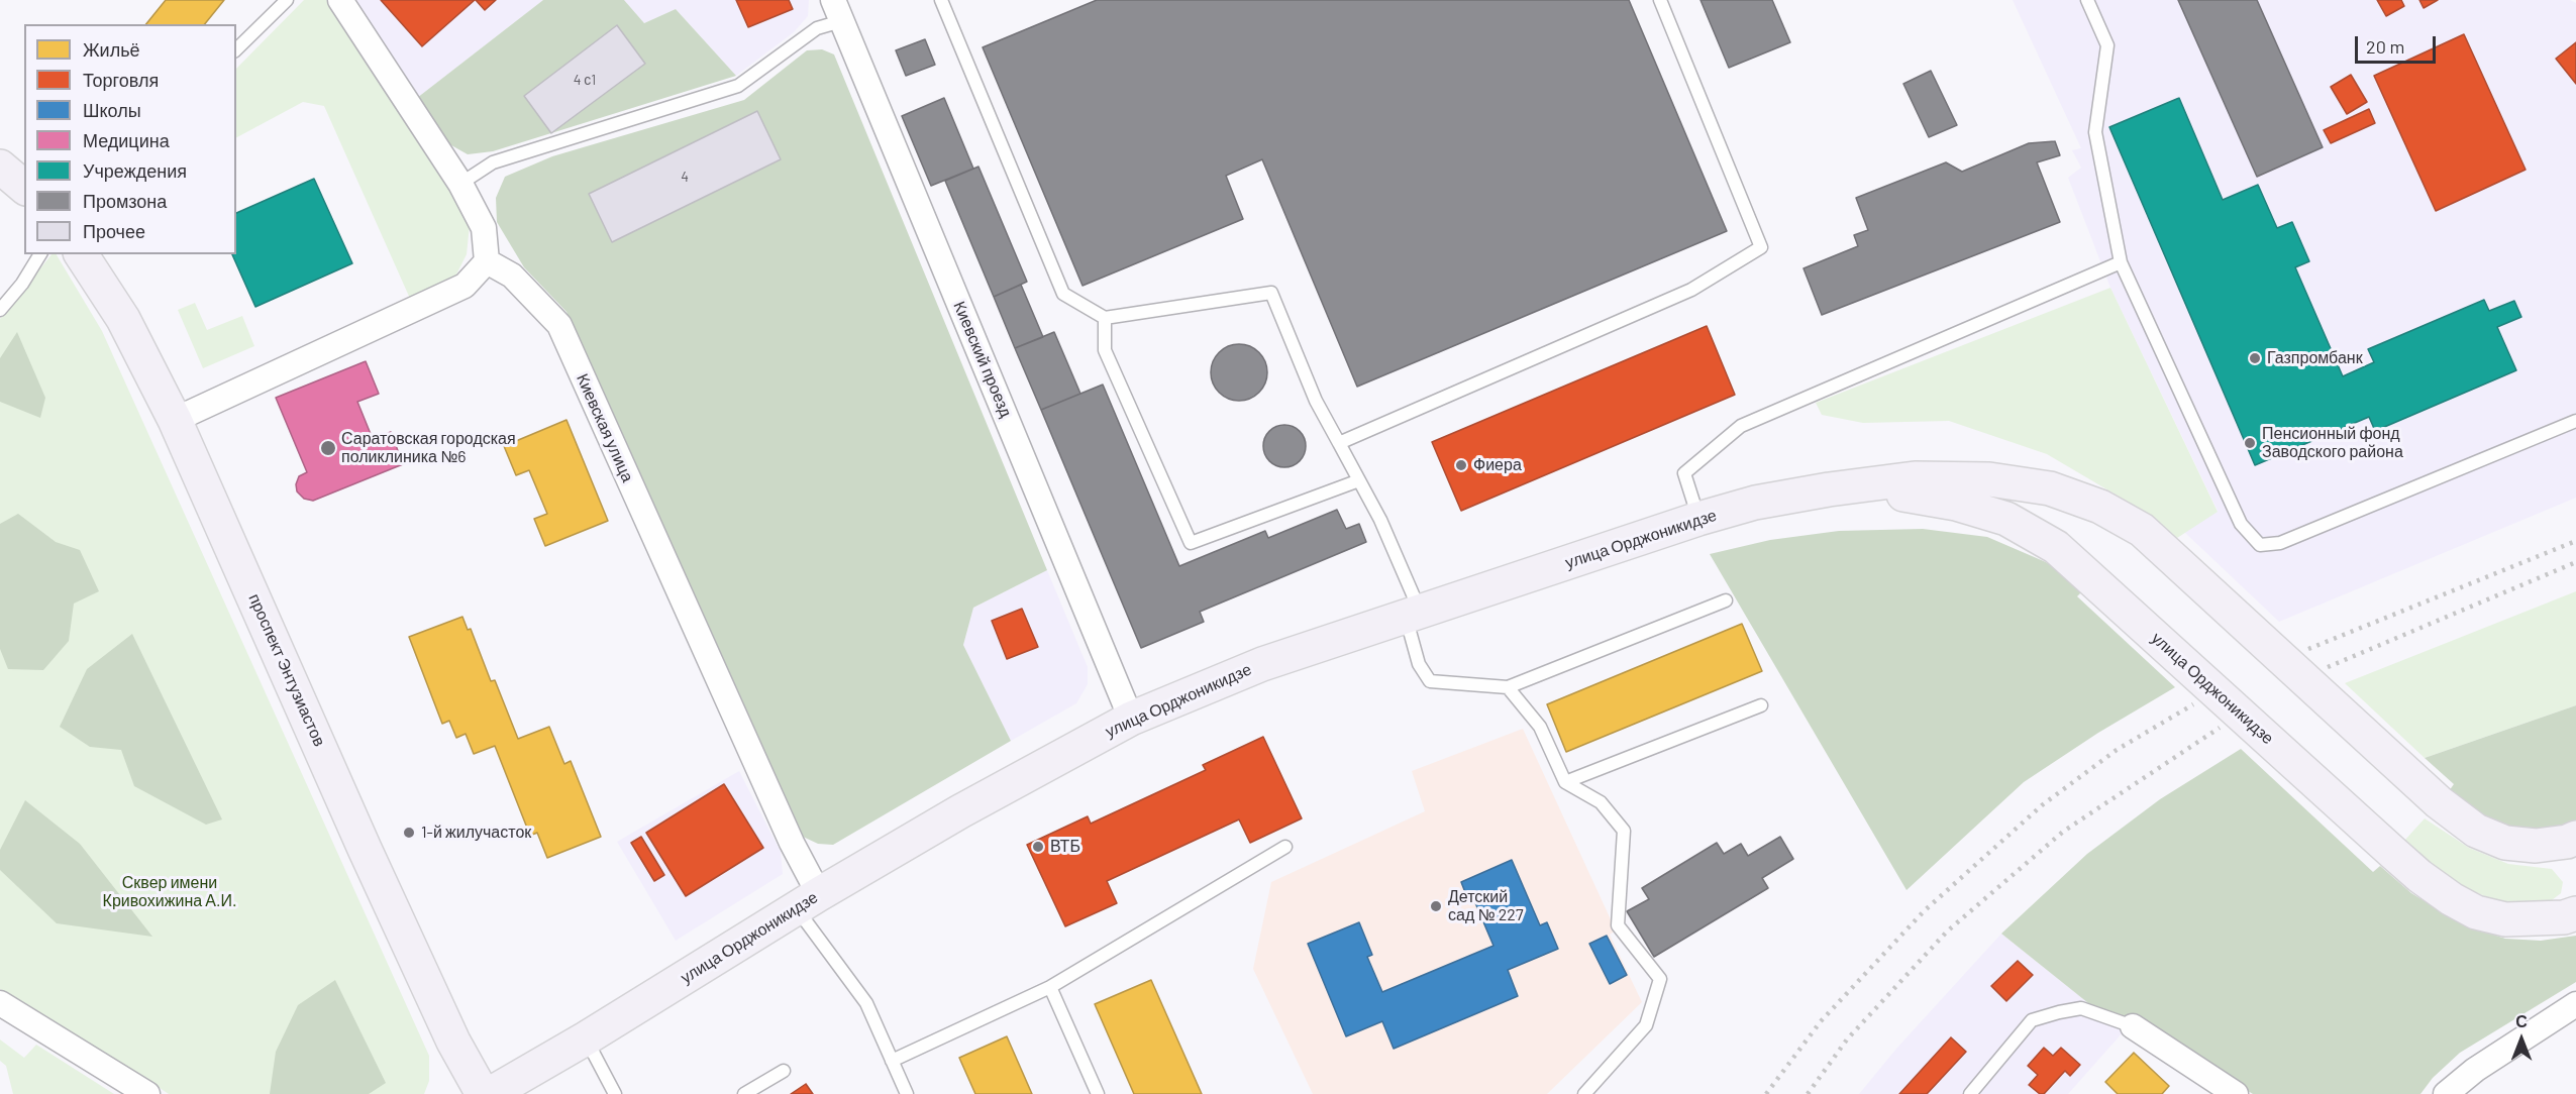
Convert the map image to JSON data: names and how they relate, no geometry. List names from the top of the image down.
{
  "streets": {
    "main road": ["улица Орджоникидзе", "проспект Энтузиастов"],
    "street": ["Киевский проезд", "Киевская улица"]
  },
  "crossings": [
    ["Киевский проезд", "улица Орджоникидзе"],
    ["Киевская улица", "улица Орджоникидзе"]
  ],
  "parks": ["Сквер имени Кривохижина А.И."],
  "places": [
    "Газпромбанк",
    "Пенсионный фонд Заводского района",
    "Саратовская городская поликлиника №6",
    "Фиера",
    "1-й жилучасток",
    "ВТБ",
    "Детский сад № 227"
  ],
  "house_numbers": ["4 с1", "4"],
  "legend": [
    "Жильё",
    "Торговля",
    "Школы",
    "Медицина",
    "Учреждения",
    "Промзона",
    "Прочее"
  ],
  "scale_bar": "20 m",
  "north": "top"
}
